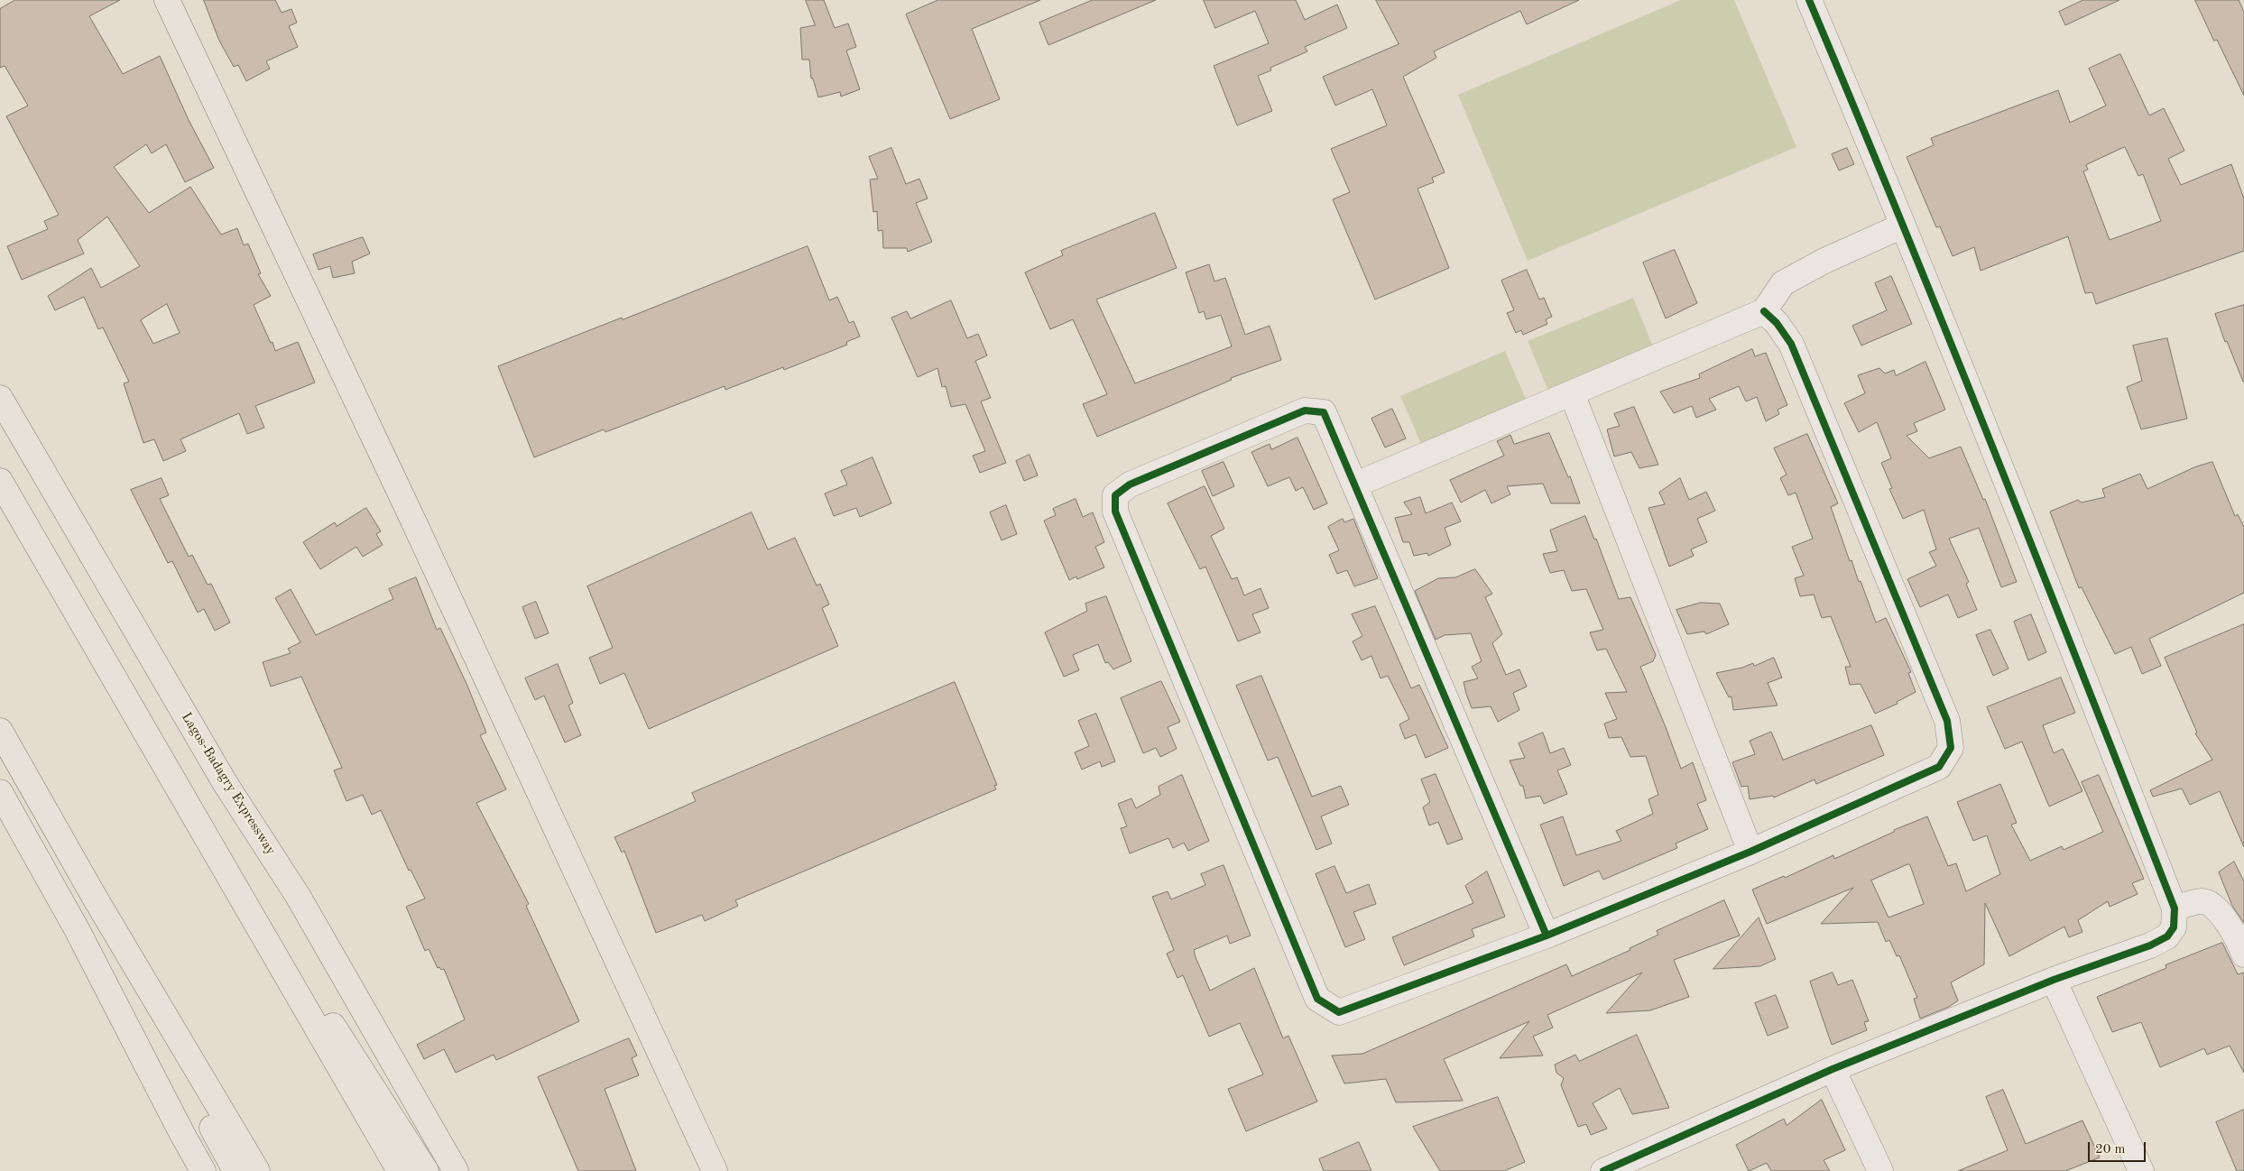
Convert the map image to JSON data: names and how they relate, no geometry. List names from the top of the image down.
{
  "streets": {
    "main road": ["Lagos-Badagry Expressway"]
  },
  "scale_bar": "20 m"
}
